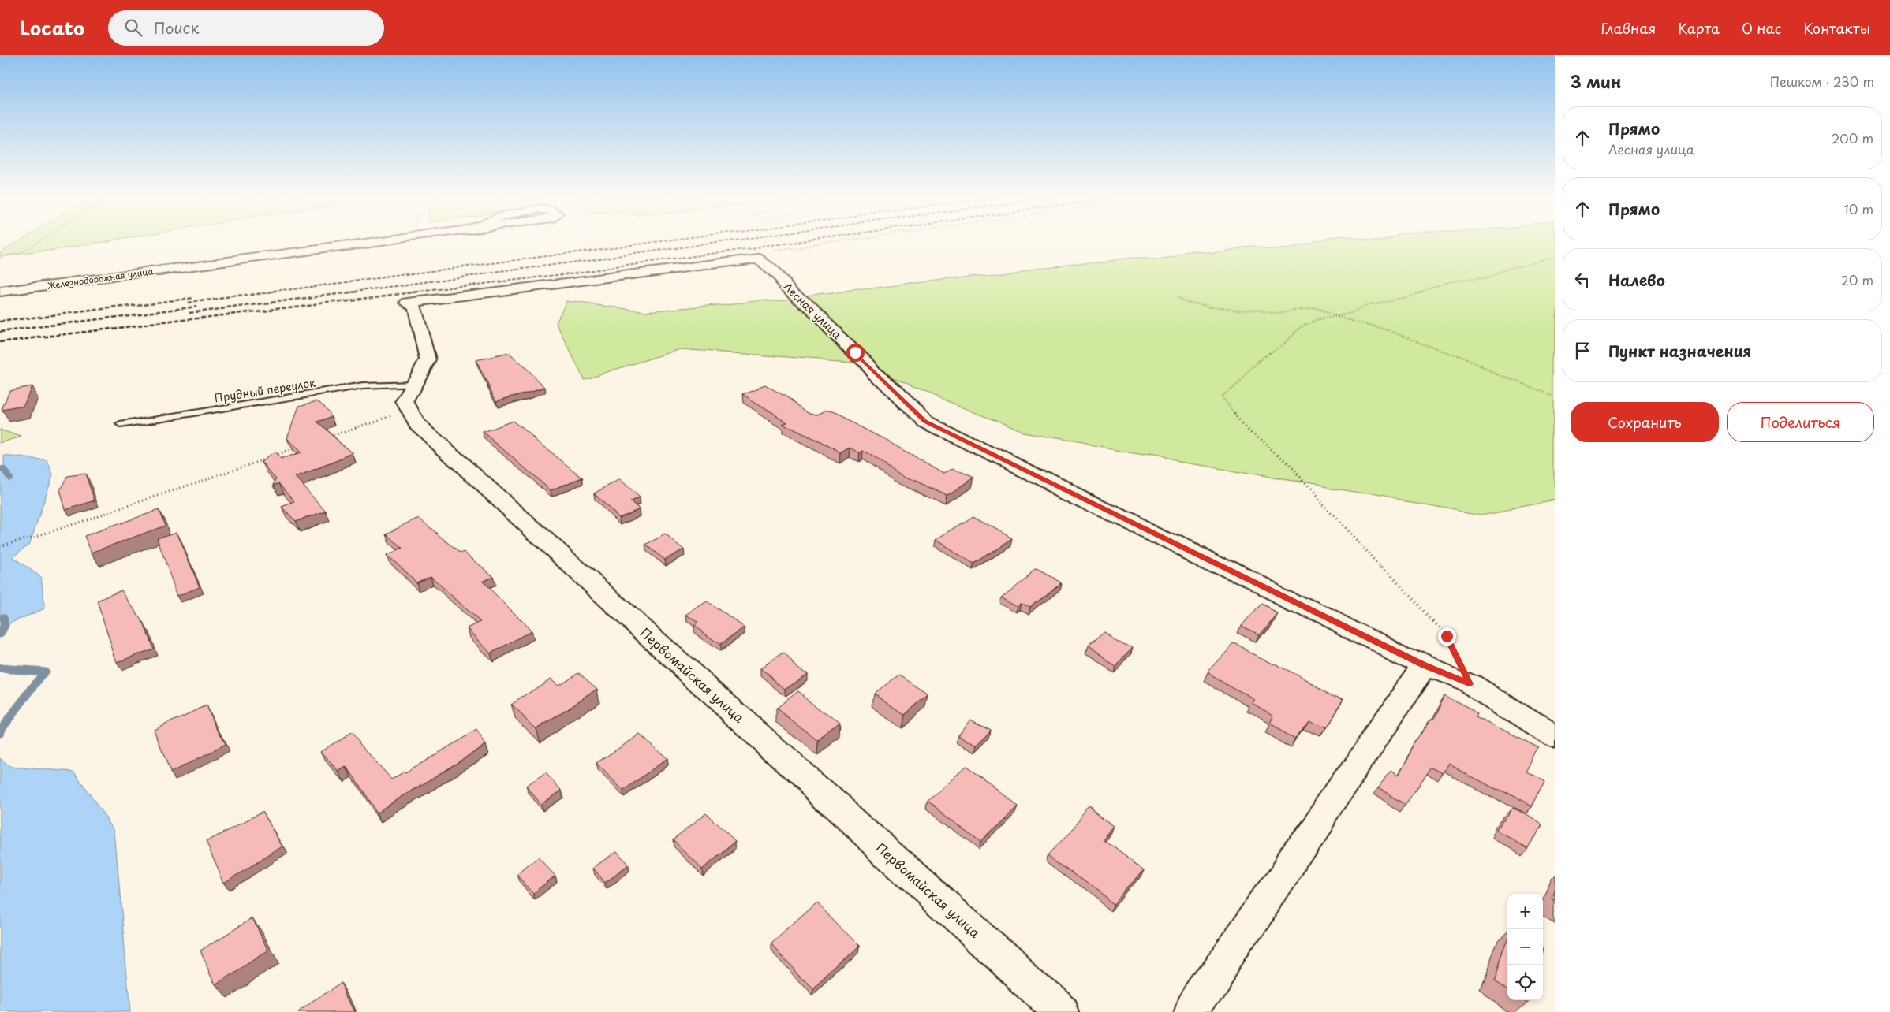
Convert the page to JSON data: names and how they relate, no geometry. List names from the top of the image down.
{
  "streets": {
    "street": ["Железнодорожная улица", "Лесная улица", "Первомайская улица"],
    "lane": ["Прудный переулок"]
  },
  "page": {
    "header": "Locato",
    "search": "Поиск",
    "nav": [
      "Главная",
      "Карта",
      "О нас",
      "Контакты"
    ],
    "heading": ["3 мин", "Пешком · 230 m"],
    "list": [
      ["Прямо", "Лесная улица", "200 m"],
      ["Прямо", "10 m"],
      ["Налево", "20 m"],
      "Пункт назначения"
    ],
    "buttons": ["Сохранить", "Поделиться"],
    "map_buttons": ["+", "−"]
  }
}
